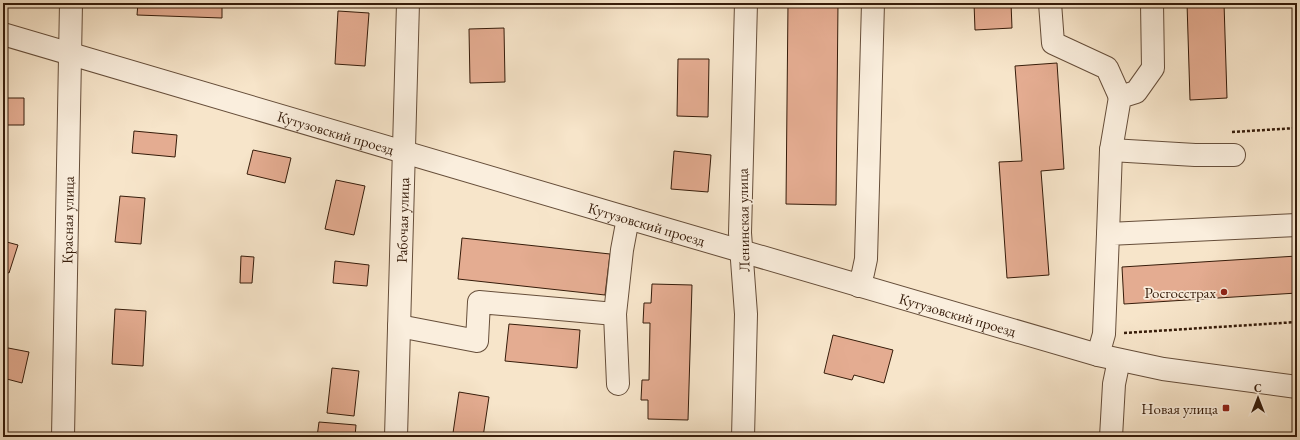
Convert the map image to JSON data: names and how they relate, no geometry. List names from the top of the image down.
{
  "streets": {
    "street": [
      "Кутузовский проезд",
      "Красная улица",
      "Рабочая улица",
      "Ленинская улица"
    ]
  },
  "crossings": [
    ["Кутузовский проезд", "Красная улица"],
    ["Кутузовский проезд", "Рабочая улица"],
    ["Кутузовский проезд", "Ленинская улица"]
  ],
  "places": {
    "other": ["Росгосстрах"],
    "transit": ["Новая улица"]
  },
  "north": "top"
}
